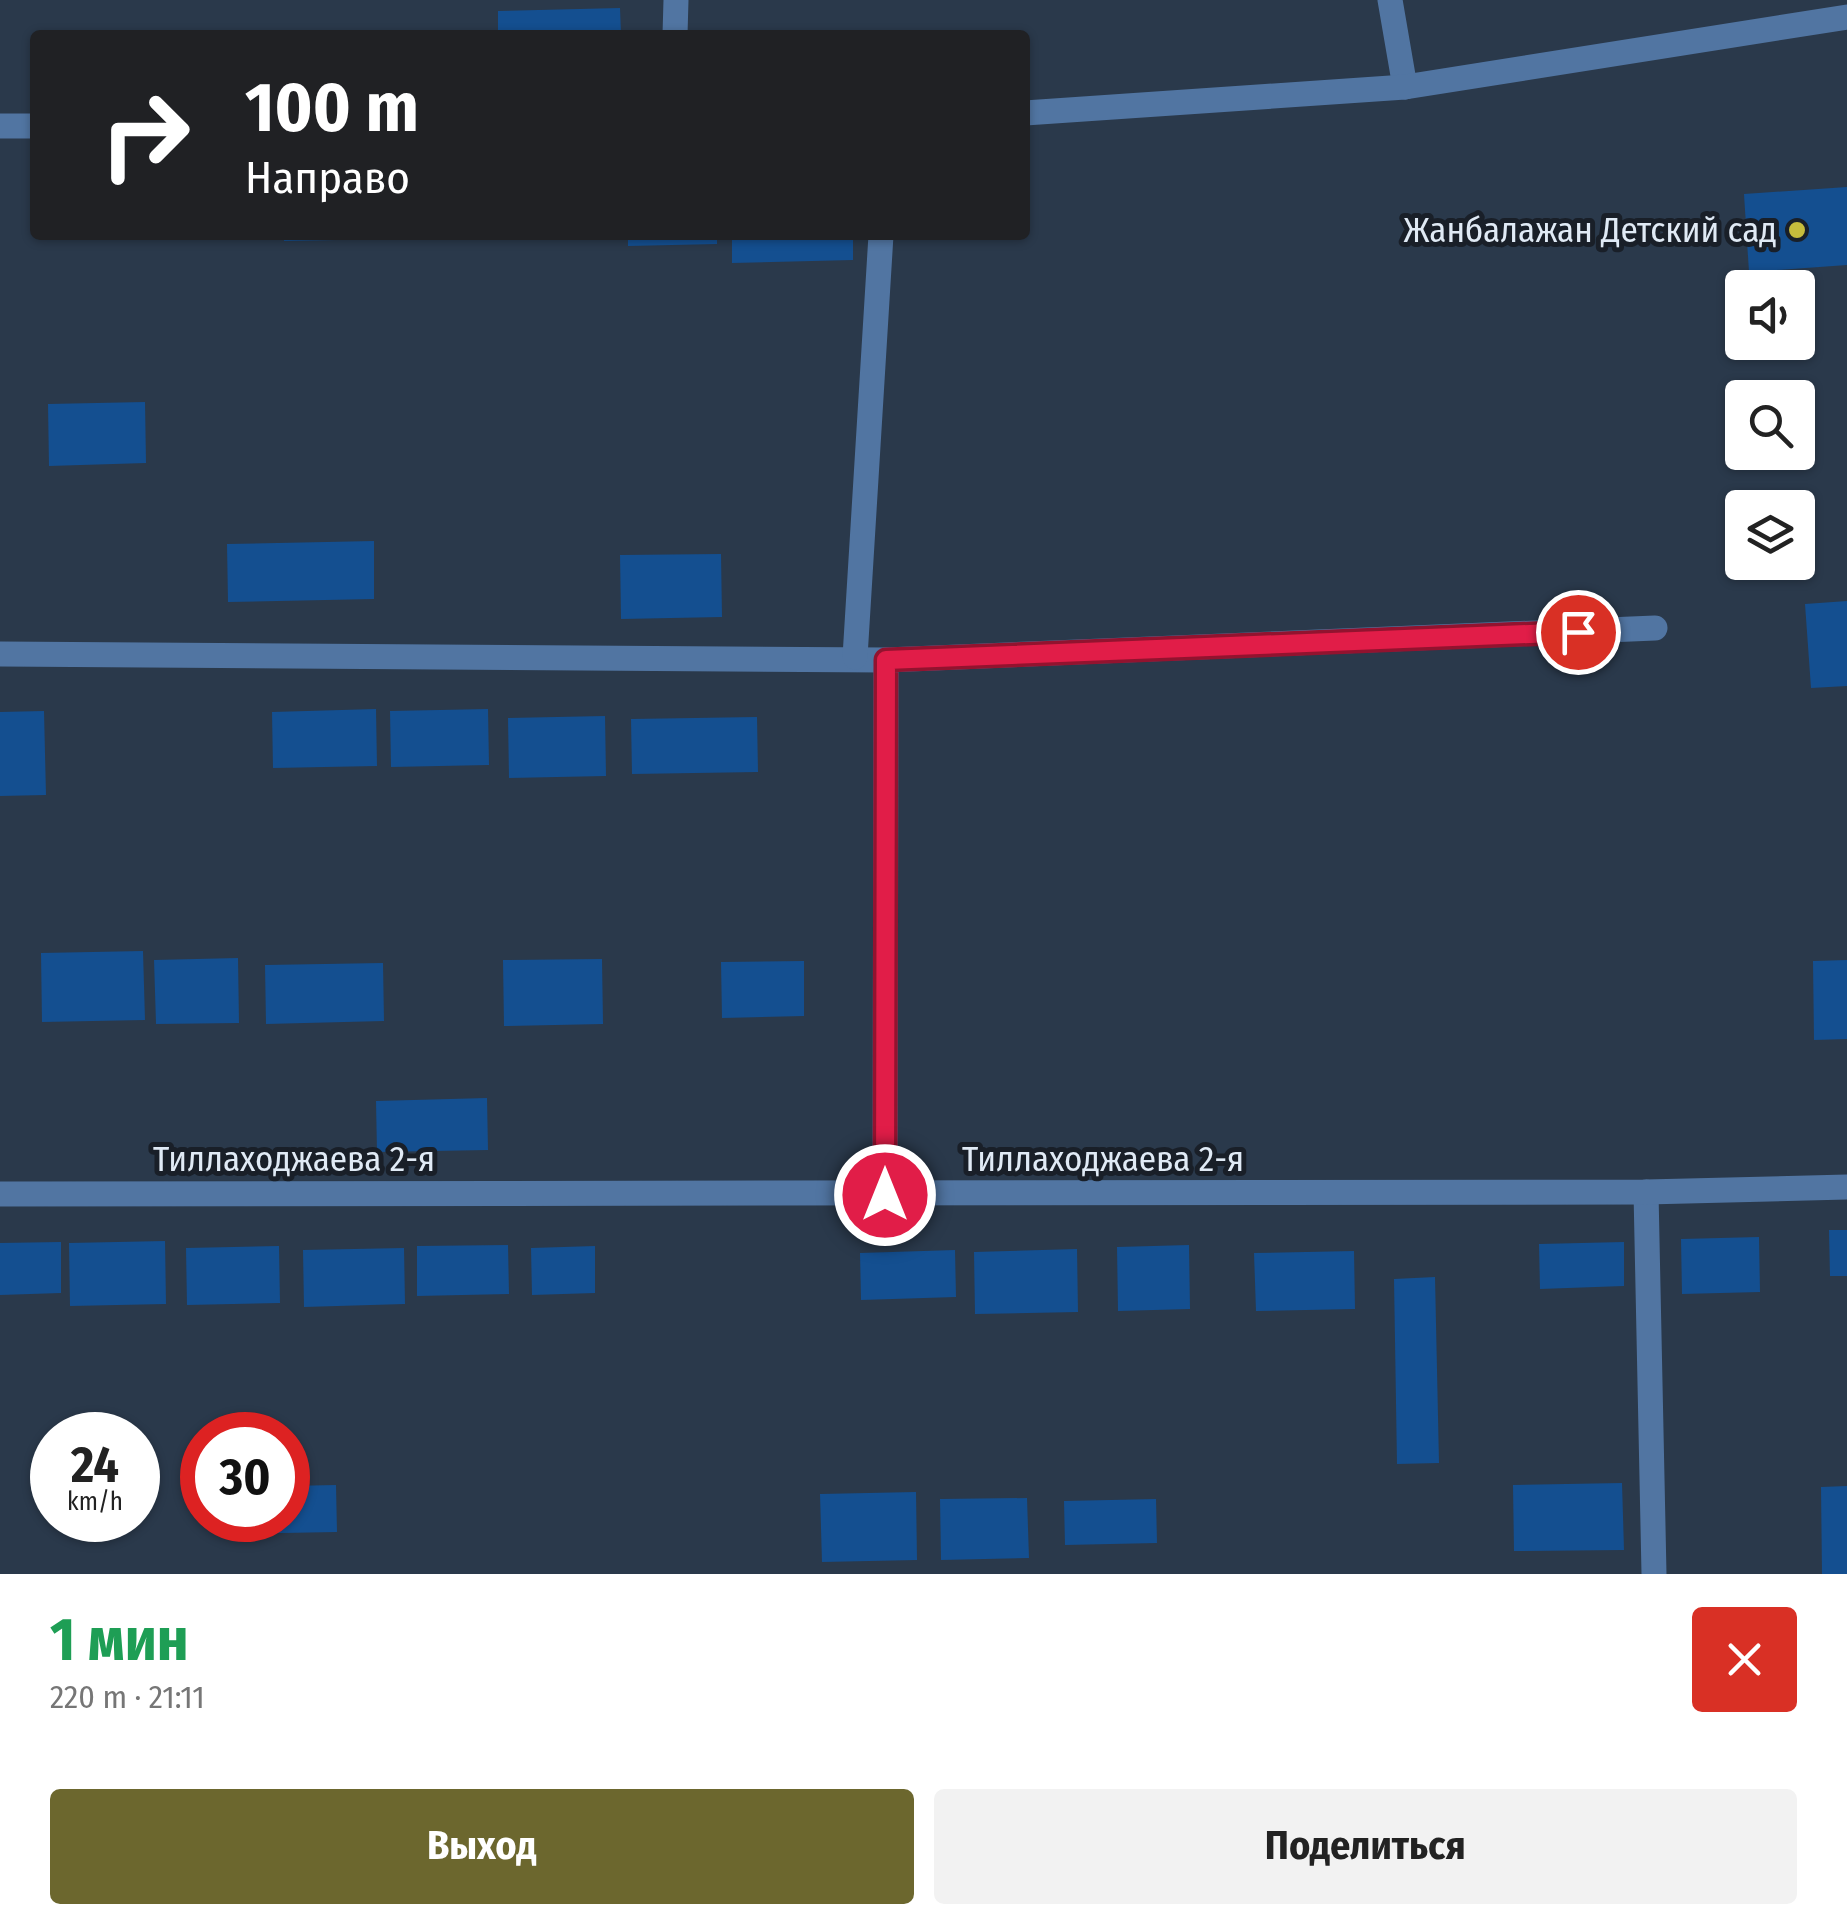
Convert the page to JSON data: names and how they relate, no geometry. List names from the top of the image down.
{
  "streets": {
    "street": ["Тиллаходжаева 2-я"]
  },
  "places": ["Жанбалажан Детский сад"],
  "page": {
    "turn": ["100 m", "Направо"],
    "speed": "24 km/h",
    "limit": "30",
    "heading": ["1 мин", "220 m · 21:11"],
    "buttons": ["Выход", "Поделиться"]
  }
}
